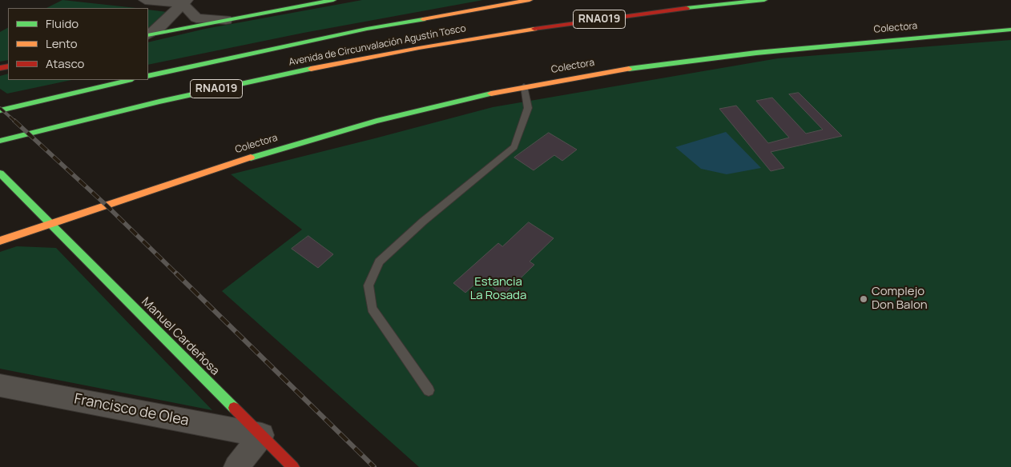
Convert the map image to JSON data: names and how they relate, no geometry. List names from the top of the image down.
{
  "streets": {
    "main road": [
      "RNA019",
      "Colectora",
      "Avenida de Circunvalación Agustín Tosco",
      "Manuel Cardeñosa"
    ],
    "street": ["Francisco de Olea"]
  },
  "crossings": [
    ["Colectora", "Manuel Cardeñosa"],
    ["Manuel Cardeñosa", "Francisco de Olea"]
  ],
  "parks": ["Estancia La Rosada"],
  "places": ["Complejo Don Balon"],
  "legend": ["Fluido", "Lento", "Atasco"]
}
